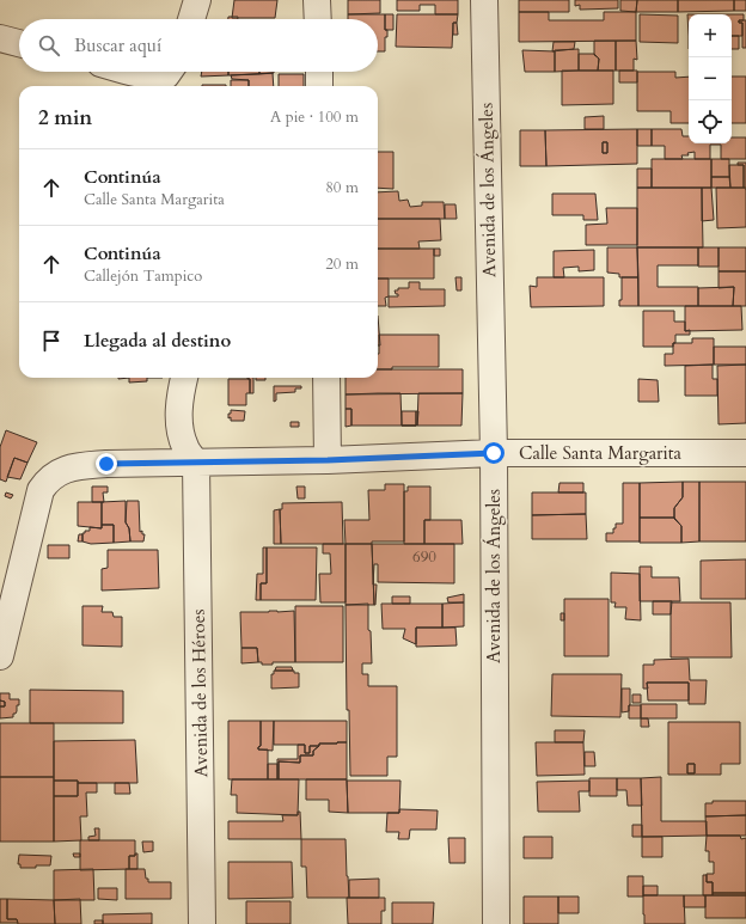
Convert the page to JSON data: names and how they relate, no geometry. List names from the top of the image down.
{
  "streets": {
    "street": ["Avenida de los Ángeles", "Calle Santa Margarita", "Avenida de los Héroes"]
  },
  "crossings": [
    ["Avenida de los Ángeles", "Calle Santa Margarita"],
    ["Calle Santa Margarita", "Avenida de los Héroes"]
  ],
  "house_numbers": ["690"],
  "page": {
    "map_buttons": ["+", "−"],
    "search": "Buscar aquí",
    "heading": ["2 min", "A pie · 100 m"],
    "list": [
      ["Continúa", "Calle Santa Margarita", "80 m"],
      ["Continúa", "Callejón Tampico", "20 m"],
      "Llegada al destino"
    ]
  }
}
